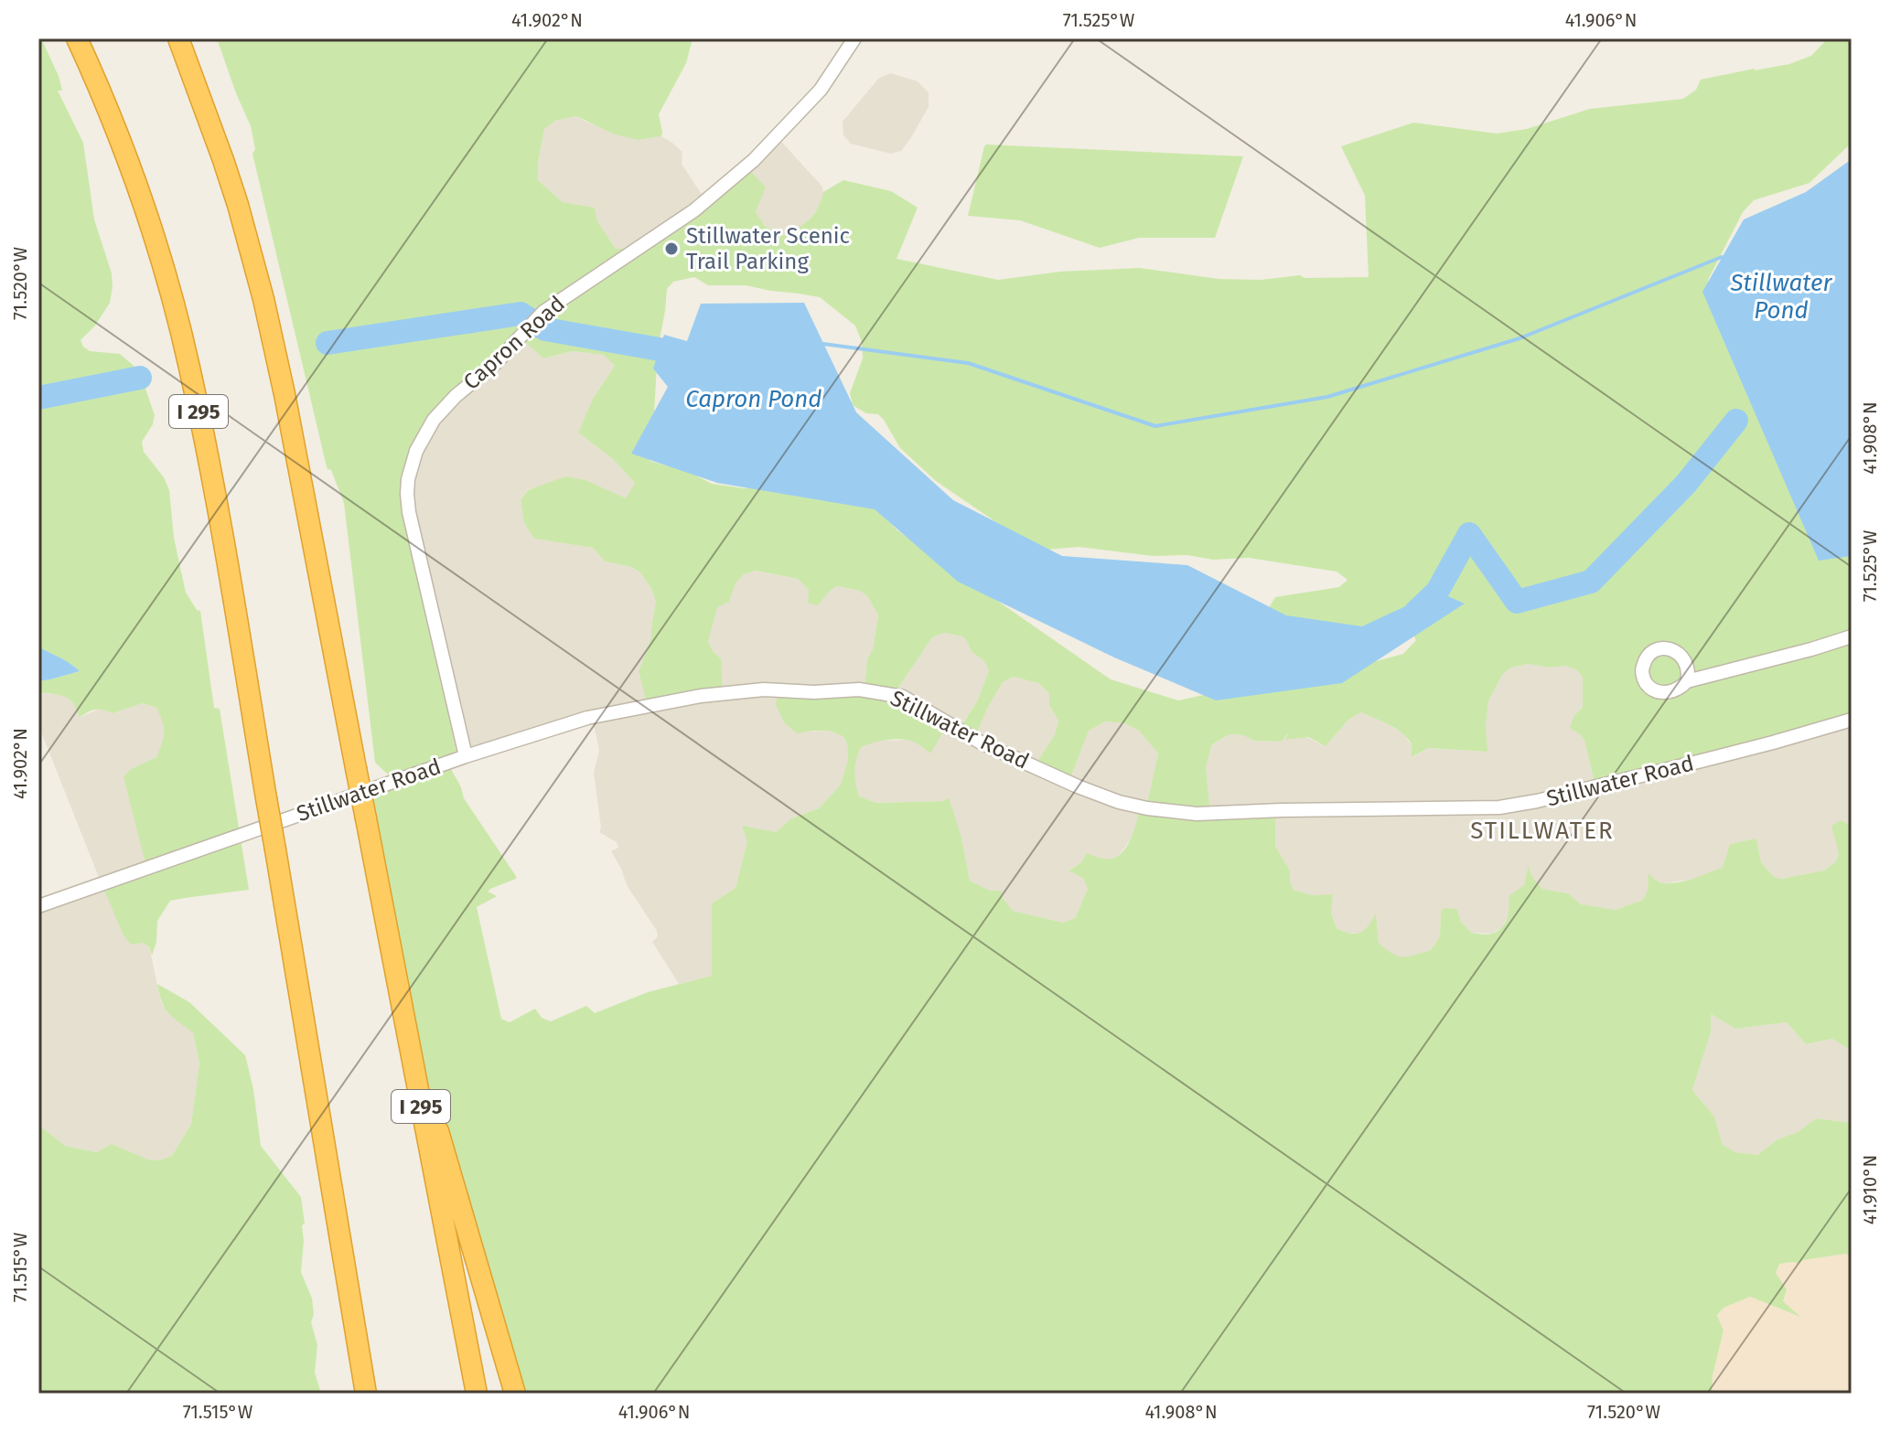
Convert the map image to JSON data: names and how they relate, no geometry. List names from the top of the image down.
{
  "streets": {
    "highway": ["I 295"],
    "street": ["Capron Road", "Stillwater Road"]
  },
  "crossings": [
    ["Capron Road", "Stillwater Road"]
  ],
  "districts": ["STILLWATER"],
  "water": ["Stillwater Pond", "Capron Pond"],
  "places": ["Stillwater Scenic Trail Parking"],
  "coordinates": [
    "41.902°N",
    "71.525°W",
    "41.906°N",
    "71.520°W",
    "41.908°N",
    "41.910°N",
    "71.515°W"
  ]
}
